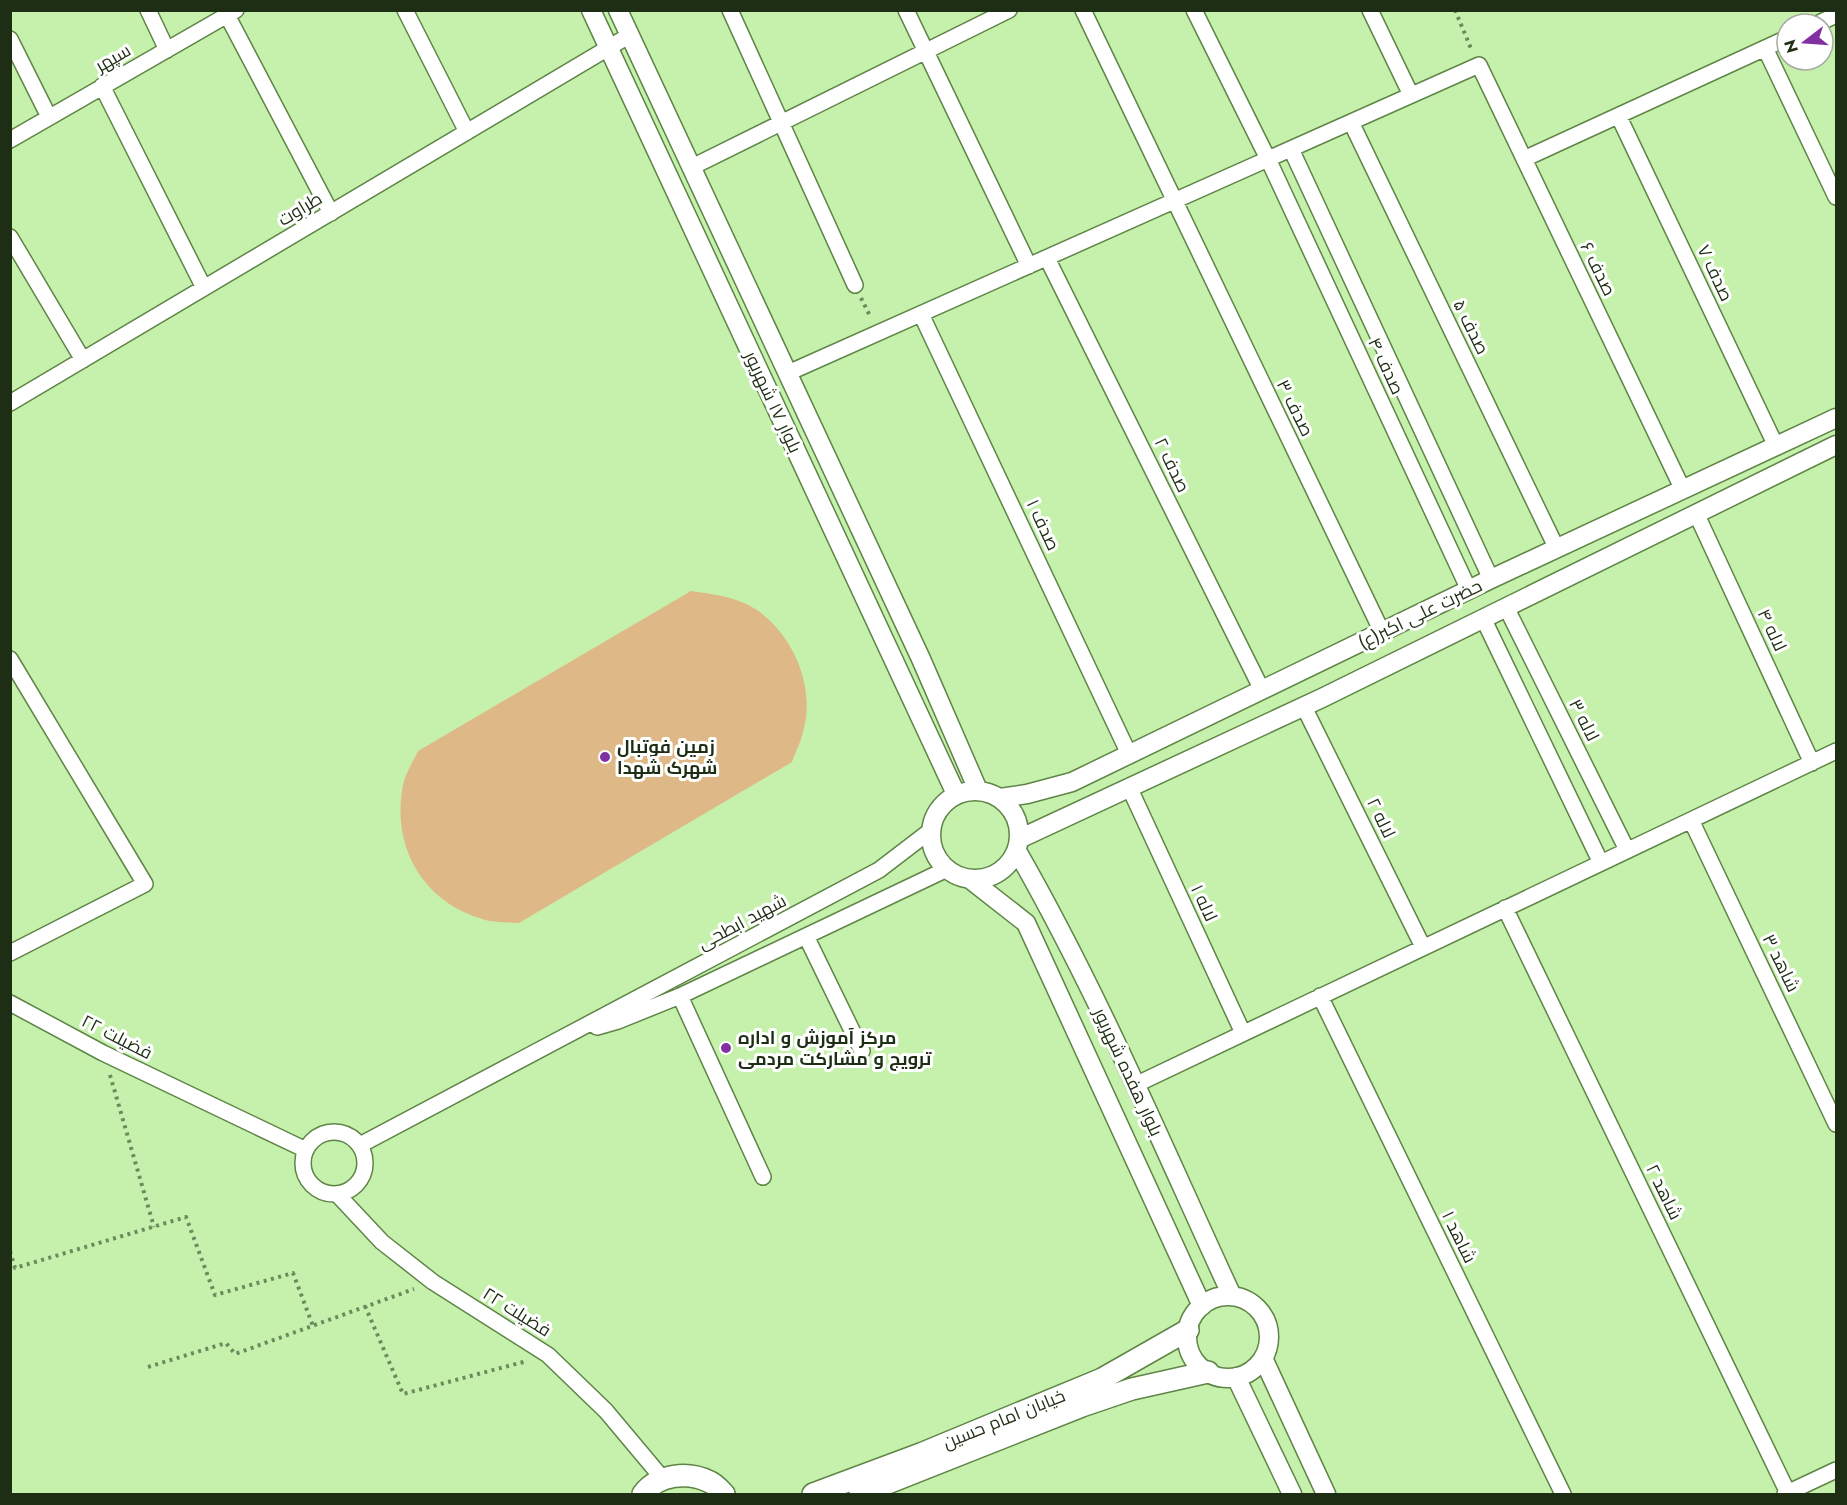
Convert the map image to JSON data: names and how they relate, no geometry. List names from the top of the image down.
{
  "streets": {
    "main road": ["خیابان امام حسین"],
    "street": [
      "سپهر",
      "طراوت",
      "صدف ۶",
      "صدف ۷",
      "صدف ۵",
      "صدف ۴",
      "بلوار ۱۷ شهریور",
      "صدف ۳",
      "صدف ۲",
      "صدف ۱",
      "حضرت علی اکبر(ع)",
      "لاله ۴",
      "لاله ۳",
      "لاله ۲",
      "لاله ۱",
      "شهید ابطحی",
      "شاهد ۳",
      "فضیلت ۲۲",
      "بلوار هفده شهریور",
      "شاهد ۲",
      "شاهد ۱"
    ]
  },
  "crossings": [
    ["طراوت", "بلوار ۱۷ شهریور"],
    ["صدف ۶", "حضرت علی اکبر(ع)"],
    ["صدف ۷", "حضرت علی اکبر(ع)"],
    ["صدف ۵", "حضرت علی اکبر(ع)"],
    ["صدف ۴", "حضرت علی اکبر(ع)"],
    ["بلوار ۱۷ شهریور", "حضرت علی اکبر(ع)"],
    ["بلوار ۱۷ شهریور", "شهید ابطحی"],
    ["بلوار ۱۷ شهریور", "بلوار هفده شهریور"],
    ["صدف ۳", "حضرت علی اکبر(ع)"],
    ["صدف ۲", "حضرت علی اکبر(ع)"],
    ["صدف ۱", "حضرت علی اکبر(ع)"],
    ["حضرت علی اکبر(ع)", "لاله ۴"],
    ["حضرت علی اکبر(ع)", "لاله ۳"],
    ["حضرت علی اکبر(ع)", "لاله ۲"],
    ["حضرت علی اکبر(ع)", "لاله ۱"],
    ["حضرت علی اکبر(ع)", "شهید ابطحی"],
    ["حضرت علی اکبر(ع)", "بلوار هفده شهریور"],
    ["شهید ابطحی", "فضیلت ۲۲"],
    ["شهید ابطحی", "بلوار هفده شهریور"],
    ["بلوار هفده شهریور", "خیابان امام حسین"]
  ],
  "places": ["زمین فوتبال شهرک شهدا", "مرکز آموزش و اداره ترویج و مشارکت مردمی"],
  "north": "left"
}
